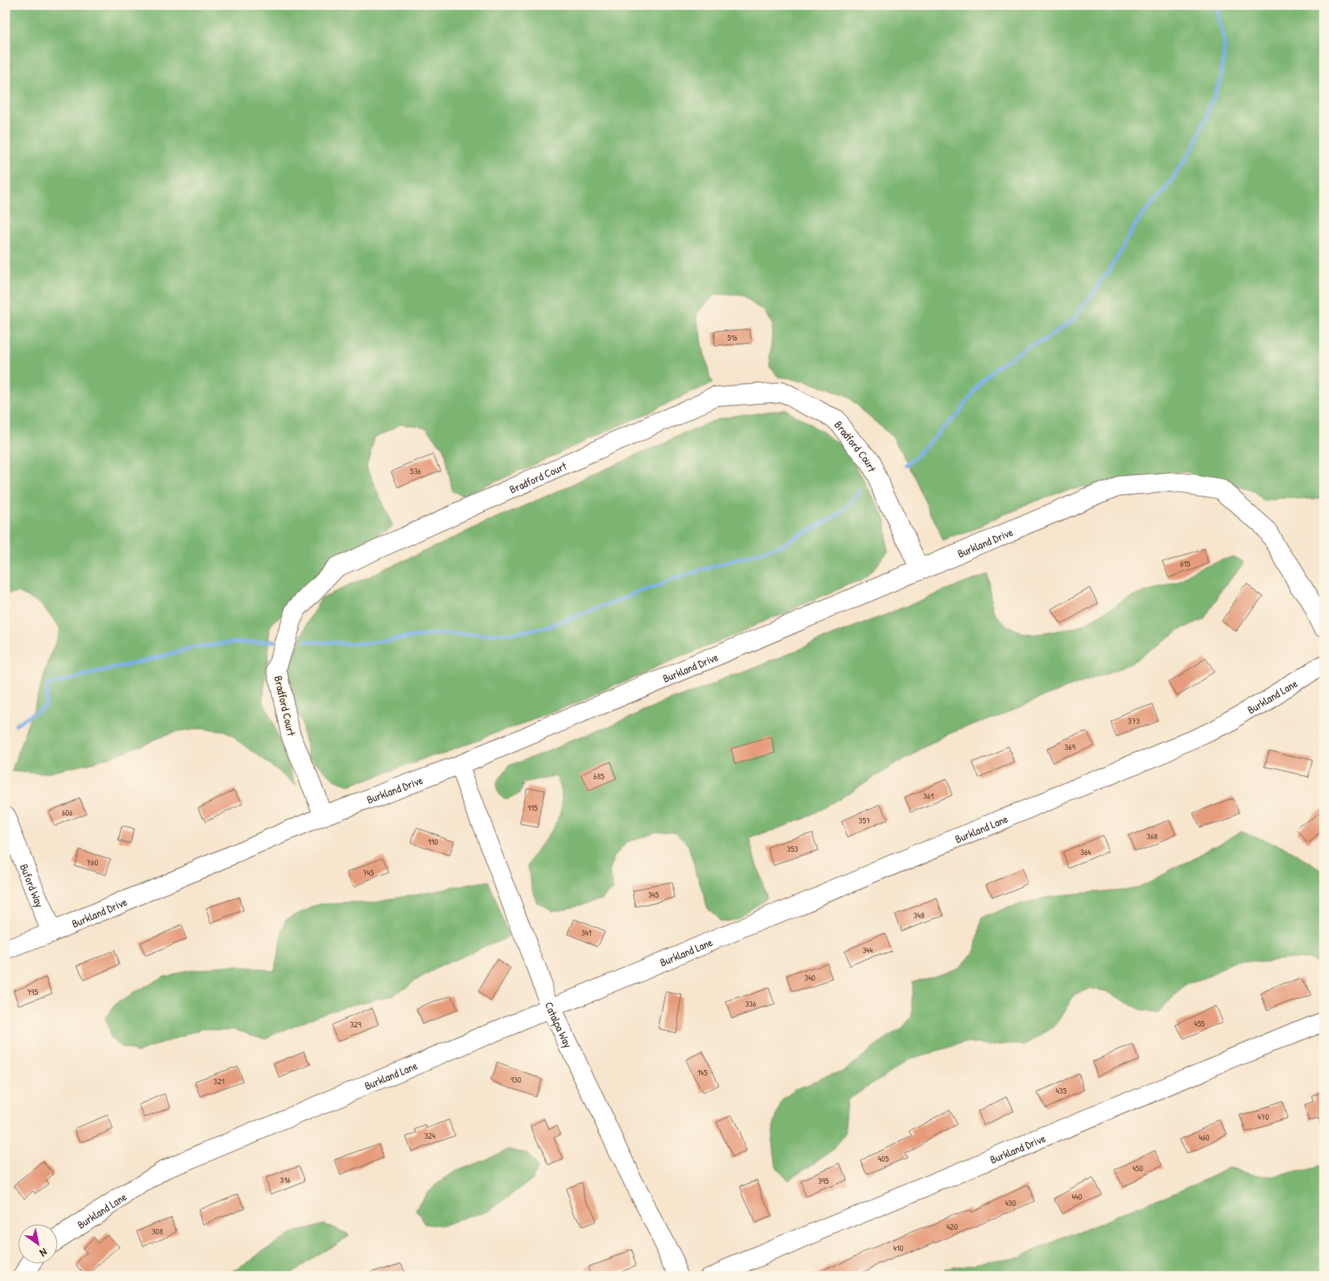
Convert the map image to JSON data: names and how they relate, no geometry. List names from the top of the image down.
{
  "streets": {
    "street": [
      "Bradford Court",
      "Burkland Drive",
      "Burkland Lane",
      "Buford Way",
      "Catalpa Way"
    ]
  },
  "crossings": [
    ["Bradford Court", "Burkland Drive"],
    ["Burkland Drive", "Buford Way"],
    ["Burkland Drive", "Catalpa Way"],
    ["Burkland Lane", "Catalpa Way"]
  ],
  "house_numbers": [
    "516",
    "536",
    "615",
    "373",
    "369",
    "685",
    "361",
    "115",
    "606",
    "357",
    "368",
    "110",
    "353",
    "364",
    "760",
    "745",
    "345",
    "348",
    "341",
    "344",
    "340",
    "795",
    "336",
    "455",
    "329",
    "145",
    "130",
    "321",
    "435",
    "470",
    "324",
    "460",
    "405",
    "450",
    "316",
    "395",
    "440",
    "430",
    "420",
    "308",
    "410"
  ],
  "north": "bottom right"
}
